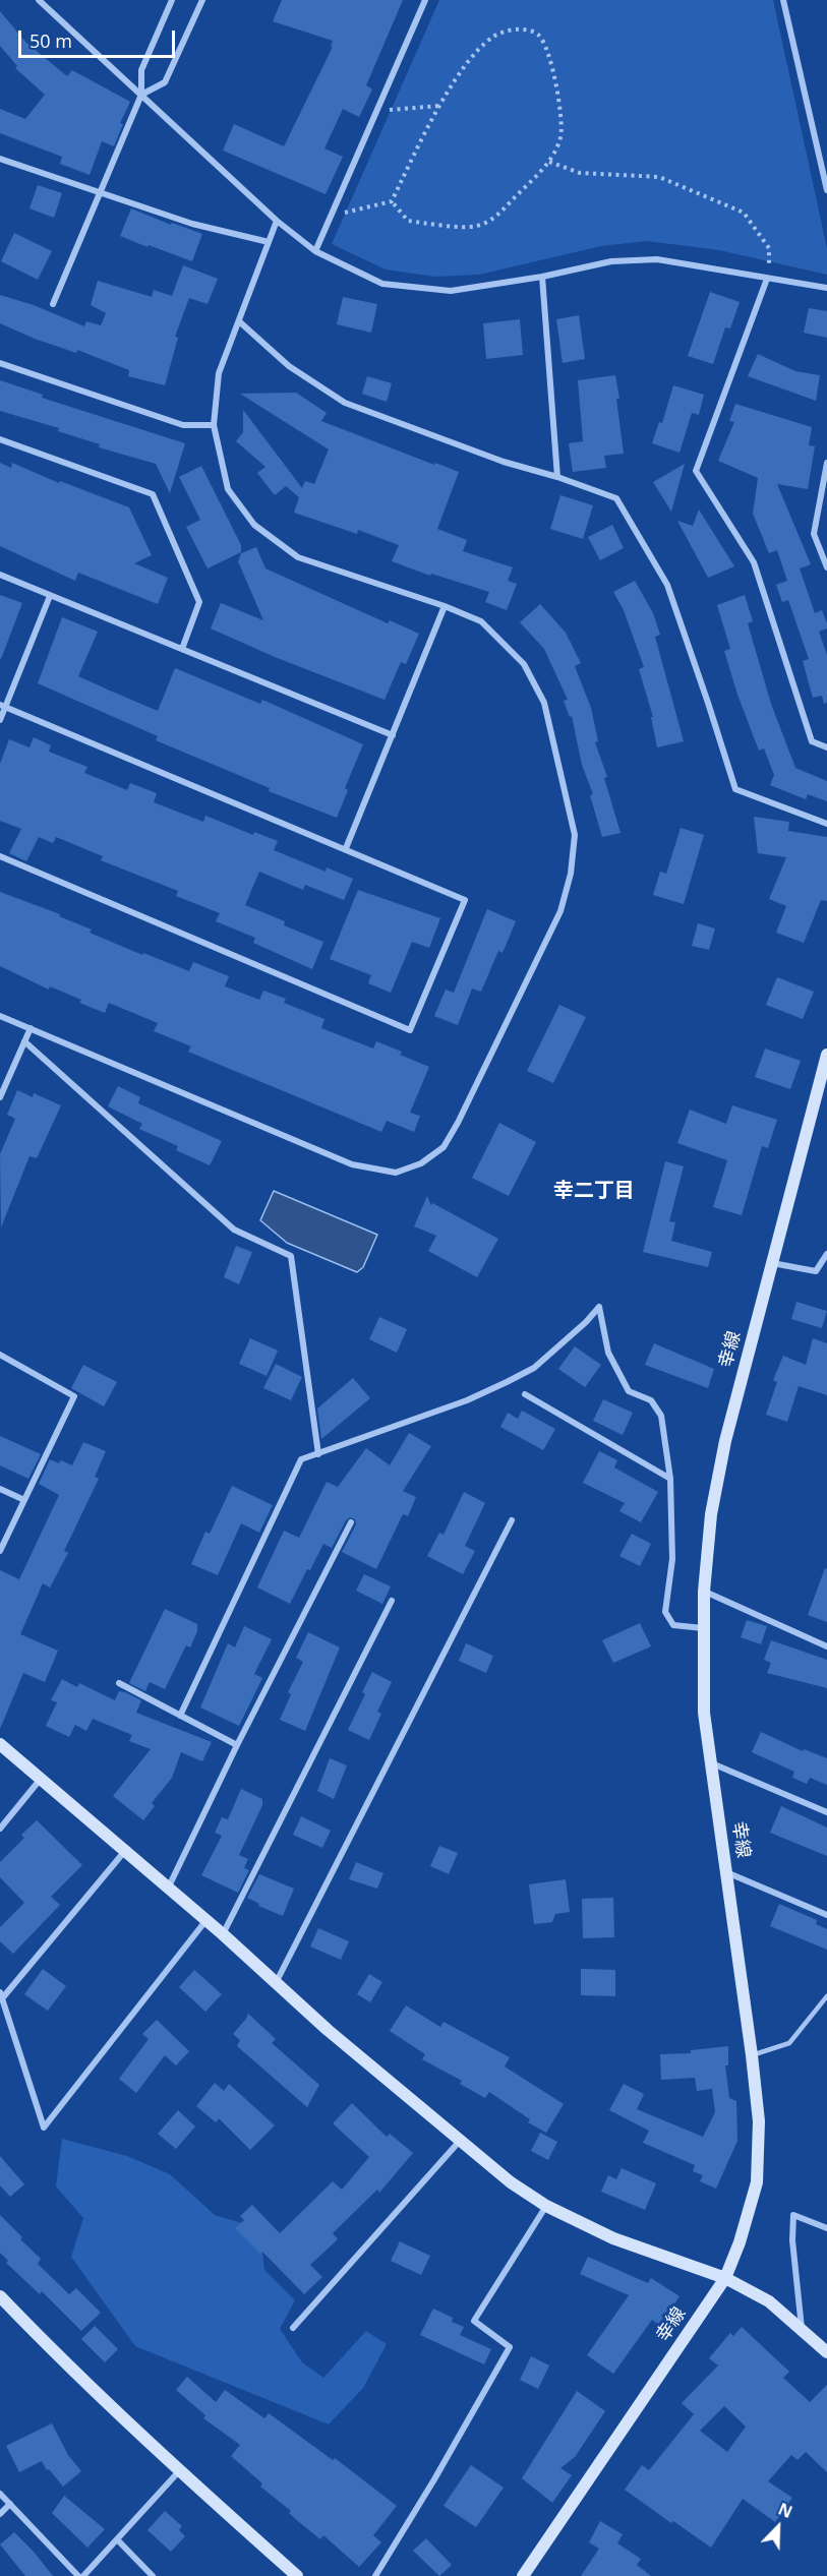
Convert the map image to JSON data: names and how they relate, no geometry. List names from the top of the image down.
{
  "streets": {
    "street": ["幸線"]
  },
  "districts": ["幸二丁目"],
  "scale_bar": "50 m",
  "north": "top right"
}
